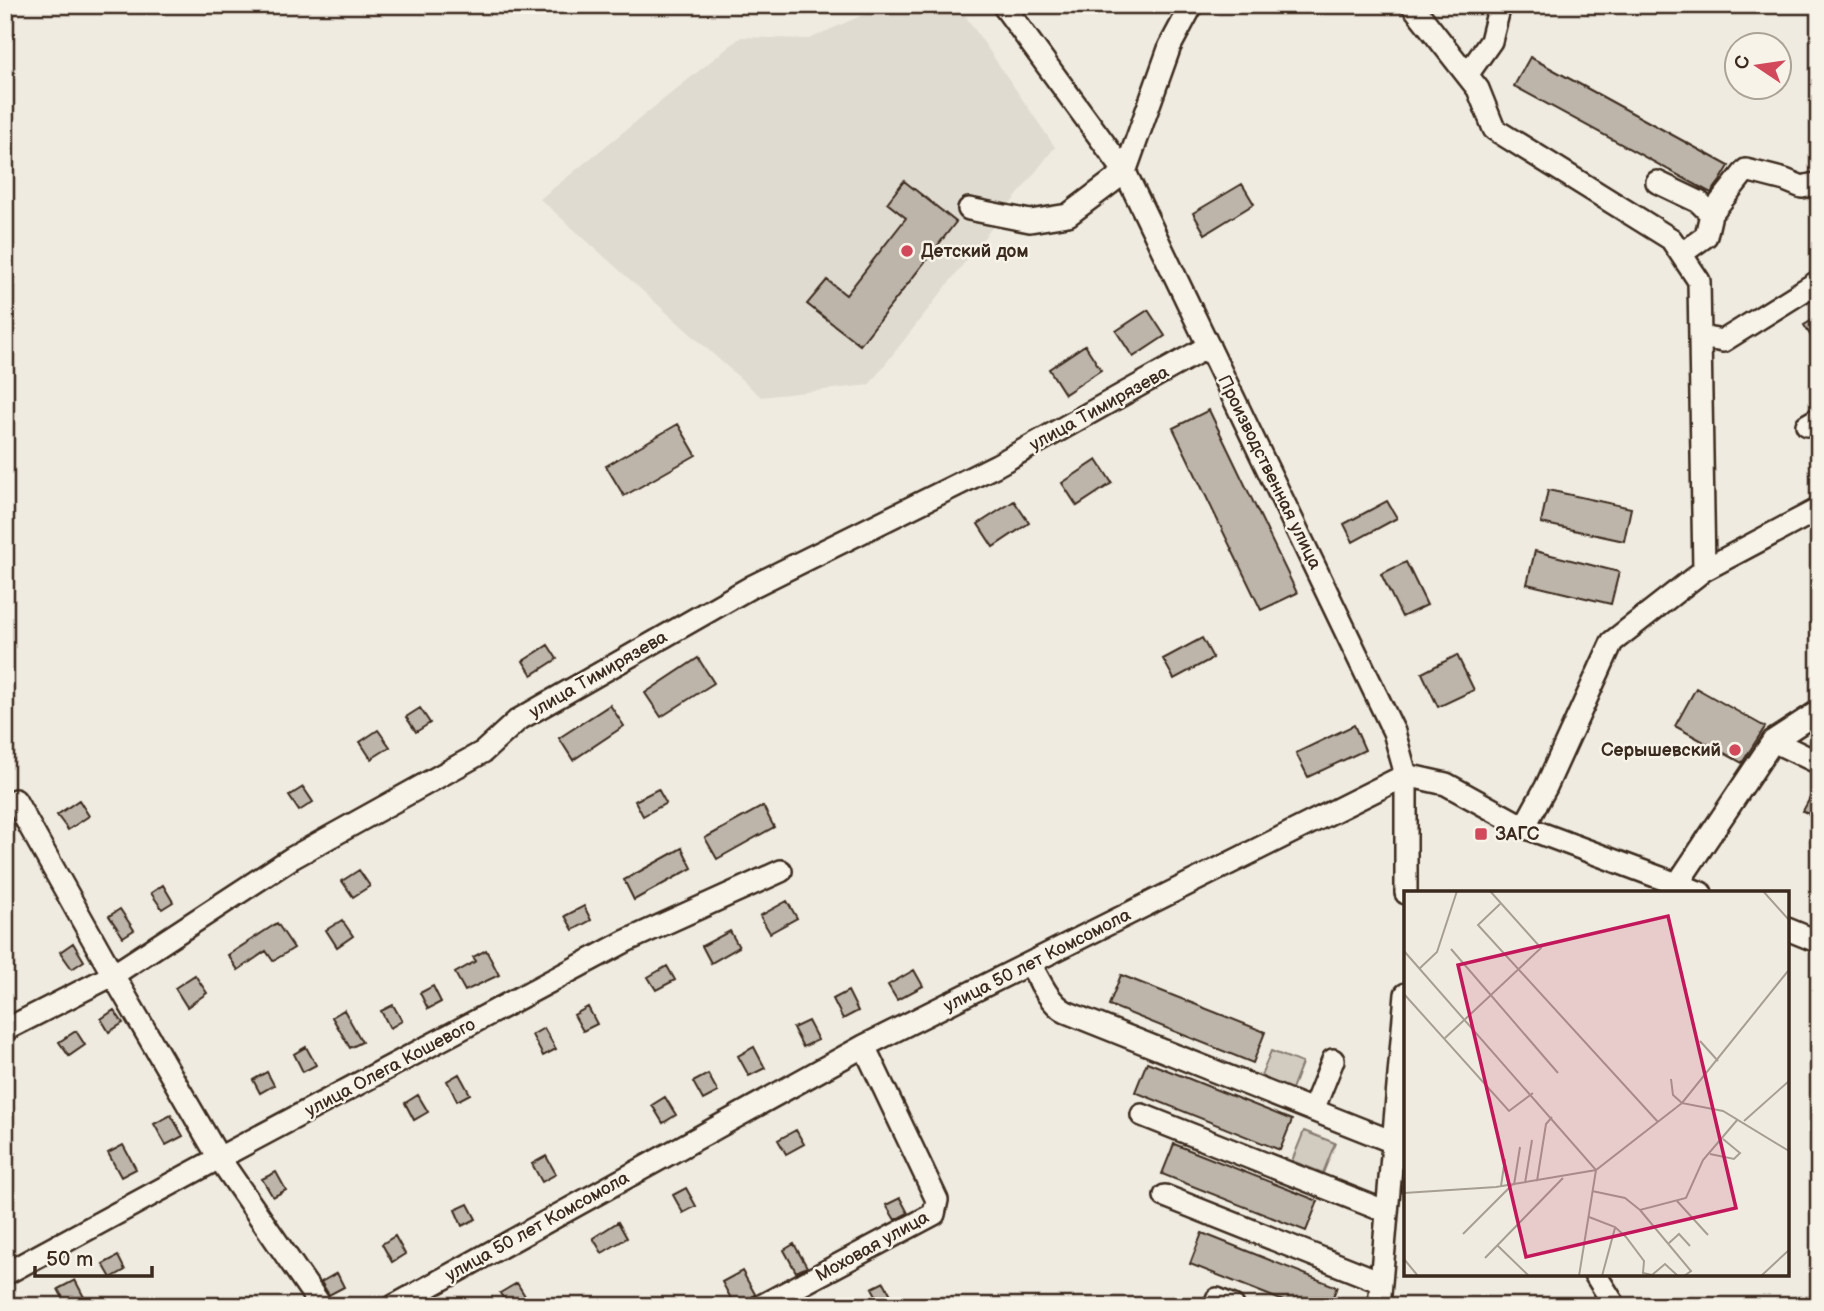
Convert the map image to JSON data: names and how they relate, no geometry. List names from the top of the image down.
{
  "streets": {
    "street": [
      "улица Тимирязева",
      "Производственная улица",
      "улица 50 лет Комсомола",
      "улица Олега Кошевого",
      "Моховая улица"
    ]
  },
  "crossings": [
    ["улица Тимирязева", "Производственная улица"],
    ["Производственная улица", "улица 50 лет Комсомола"],
    ["улица 50 лет Комсомола", "Моховая улица"]
  ],
  "places": {
    "other": ["Детский дом", "Серышевский"],
    "transit": ["ЗАГС"]
  },
  "scale_bar": "50 m",
  "north": "left"
}
